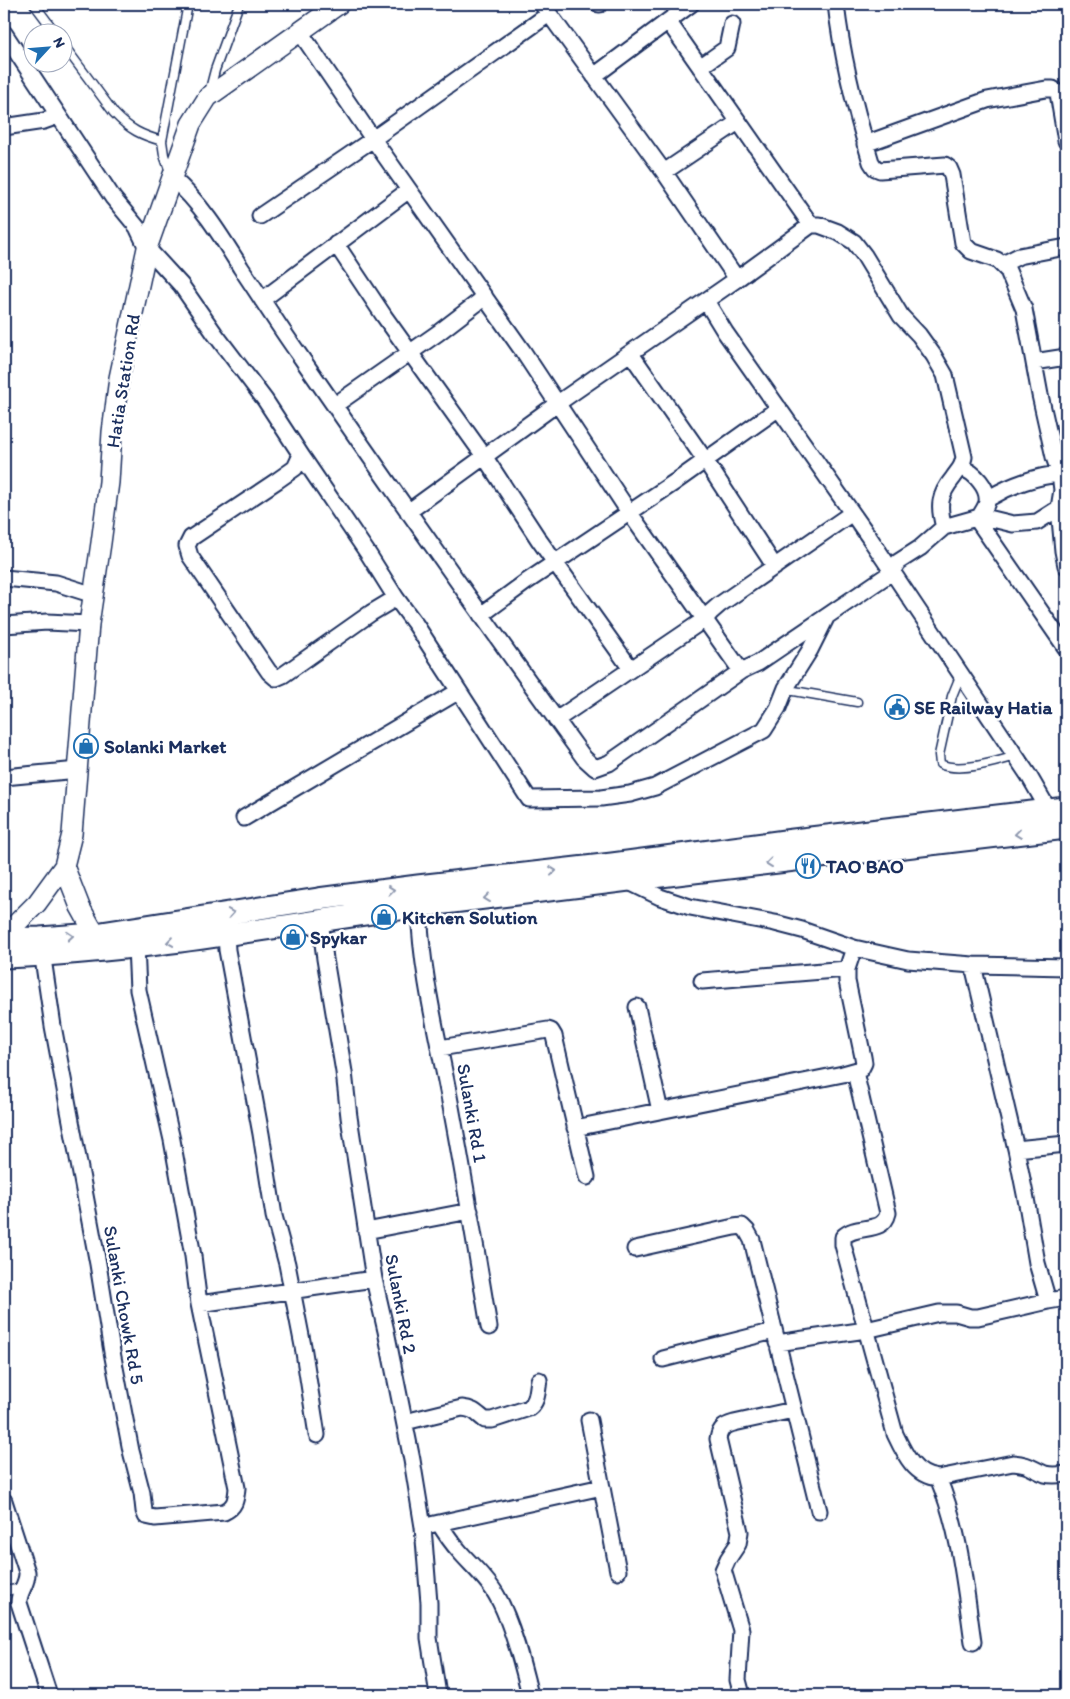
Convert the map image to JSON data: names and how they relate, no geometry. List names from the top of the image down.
{
  "streets": {
    "street": [
      "Hatia Station Rd",
      "Sulanki Rd 1",
      "Sulanki Rd 2",
      "Sulanki Chowk Rd 5"
    ]
  },
  "places": {
    "public building": ["SE Railway Hatia"],
    "shop": ["Solanki Market", "Kitchen Solution", "Spykar"],
    "restaurant": ["TAO BAO"]
  },
  "north": "top right"
}
